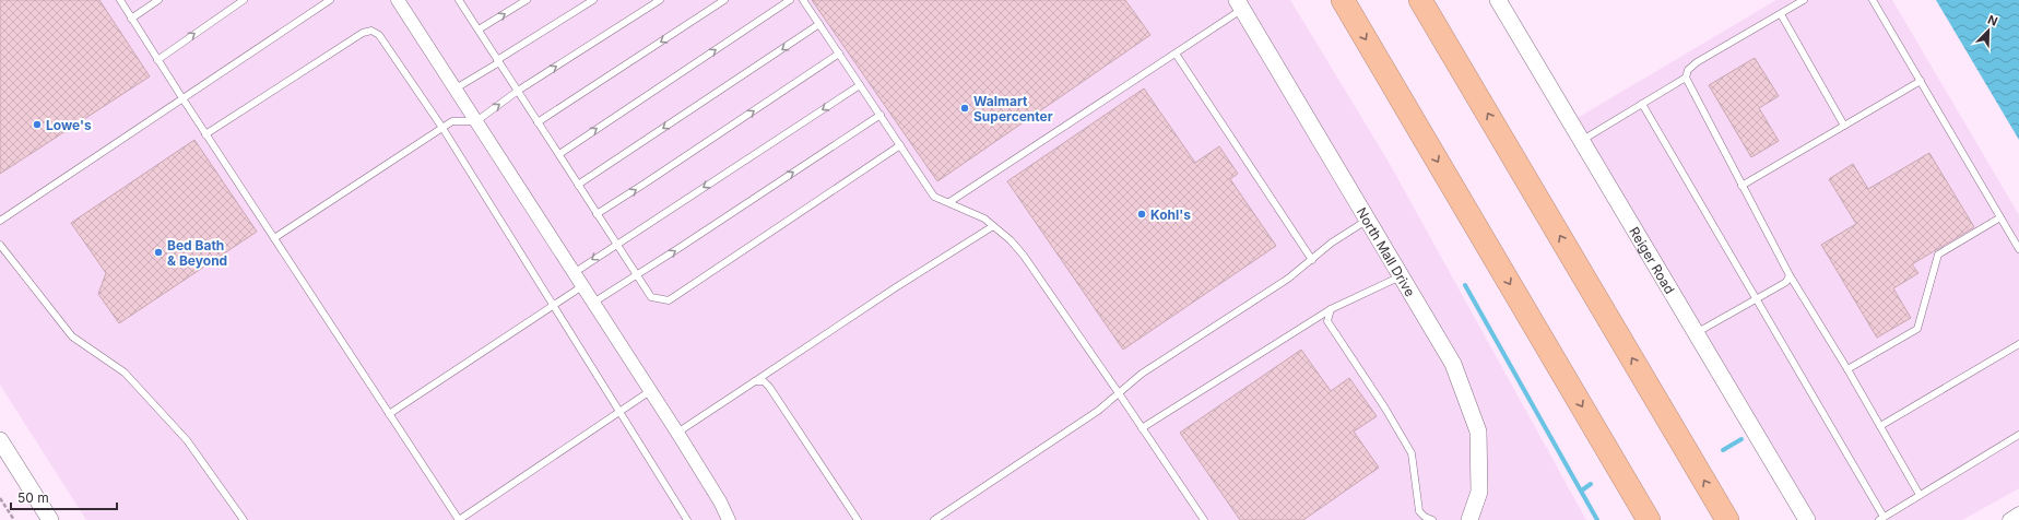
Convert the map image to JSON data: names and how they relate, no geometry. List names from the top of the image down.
{
  "streets": {
    "street": ["North Mall Drive", "Reiger Road"]
  },
  "places": [
    "Walmart Supercenter",
    "Lowe's",
    "Kohl's",
    "Bed Bath & Beyond"
  ],
  "scale_bar": "50 m",
  "north": "top right"
}
